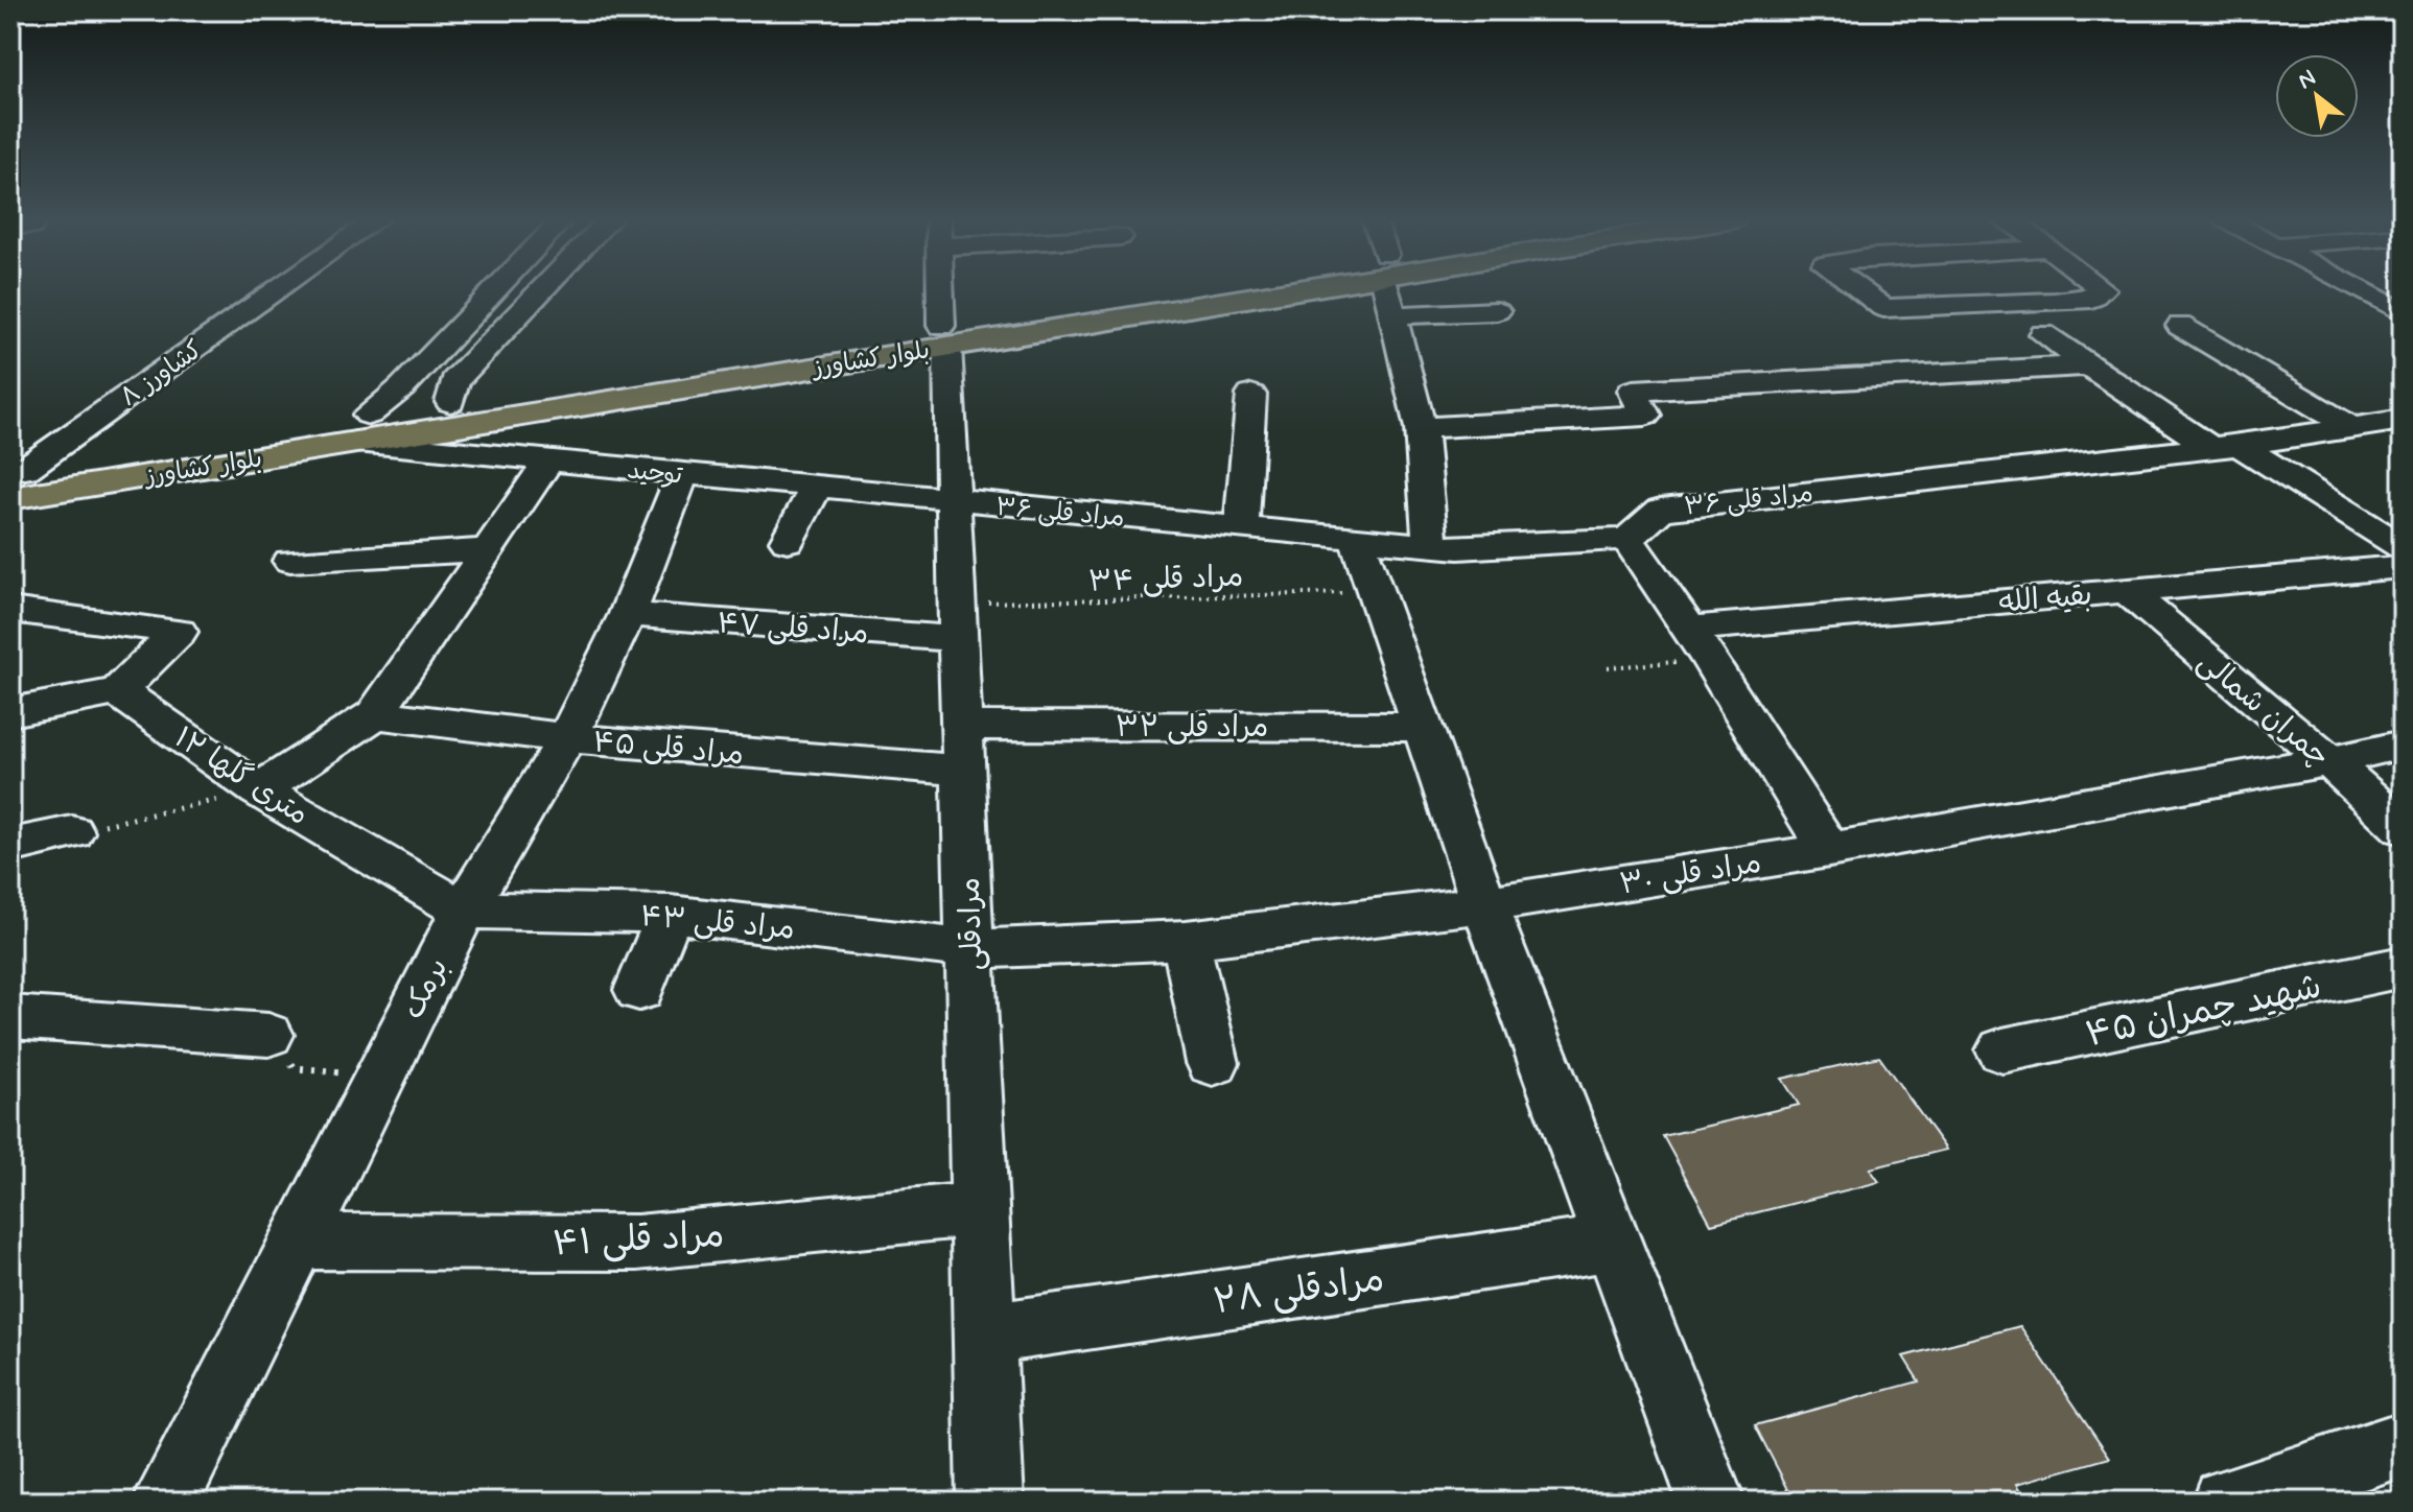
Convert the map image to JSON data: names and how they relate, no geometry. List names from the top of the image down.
{
  "streets": {
    "main road": ["بلوار کشاورز"],
    "street": [
      "کشاورز ۸",
      "توحید",
      "مراد قلی ۳۶",
      "بقیه الله",
      "مراد قلی ۴۷",
      "چمران شمالی",
      "مراد قلی ۳۲",
      "مراد قلی ۴۵",
      "۱۲ متری گلها",
      "مراد قلی ۳۰",
      "مراد قلی ۴۳",
      "مرادقلی",
      "برمک",
      "شهید چمران ۴۵",
      "مراد قلی ۴۱",
      "مرادقلی ۲۸"
    ],
    "path": ["مراد قلی ۳۴"]
  },
  "crossings": [
    ["بلوار کشاورز", "کشاورز ۸"],
    ["بلوار کشاورز", "توحید"],
    ["بلوار کشاورز", "مرادقلی"],
    ["توحید", "مراد قلی ۳۶"],
    ["توحید", "مرادقلی"],
    ["توحید", "برمک"],
    ["مراد قلی ۳۶", "مرادقلی"],
    ["مراد قلی ۳۴", "مراد قلی ۴۷"],
    ["مراد قلی ۳۴", "مرادقلی"],
    ["بقیه الله", "چمران شمالی"],
    ["مراد قلی ۴۷", "مرادقلی"],
    ["مراد قلی ۴۷", "برمک"],
    ["چمران شمالی", "مراد قلی ۳۰"],
    ["مراد قلی ۳۲", "مرادقلی"],
    ["مراد قلی ۴۵", "مرادقلی"],
    ["مراد قلی ۴۵", "برمک"],
    ["۱۲ متری گلها", "مراد قلی ۴۳"],
    ["۱۲ متری گلها", "برمک"],
    ["مراد قلی ۳۰", "مراد قلی ۴۳"],
    ["مراد قلی ۳۰", "مرادقلی"],
    ["مراد قلی ۴۳", "مرادقلی"],
    ["مراد قلی ۴۳", "برمک"],
    ["مرادقلی", "مراد قلی ۴۱"],
    ["مرادقلی", "مرادقلی ۲۸"],
    ["برمک", "مراد قلی ۴۱"]
  ],
  "north": "top left"
}
